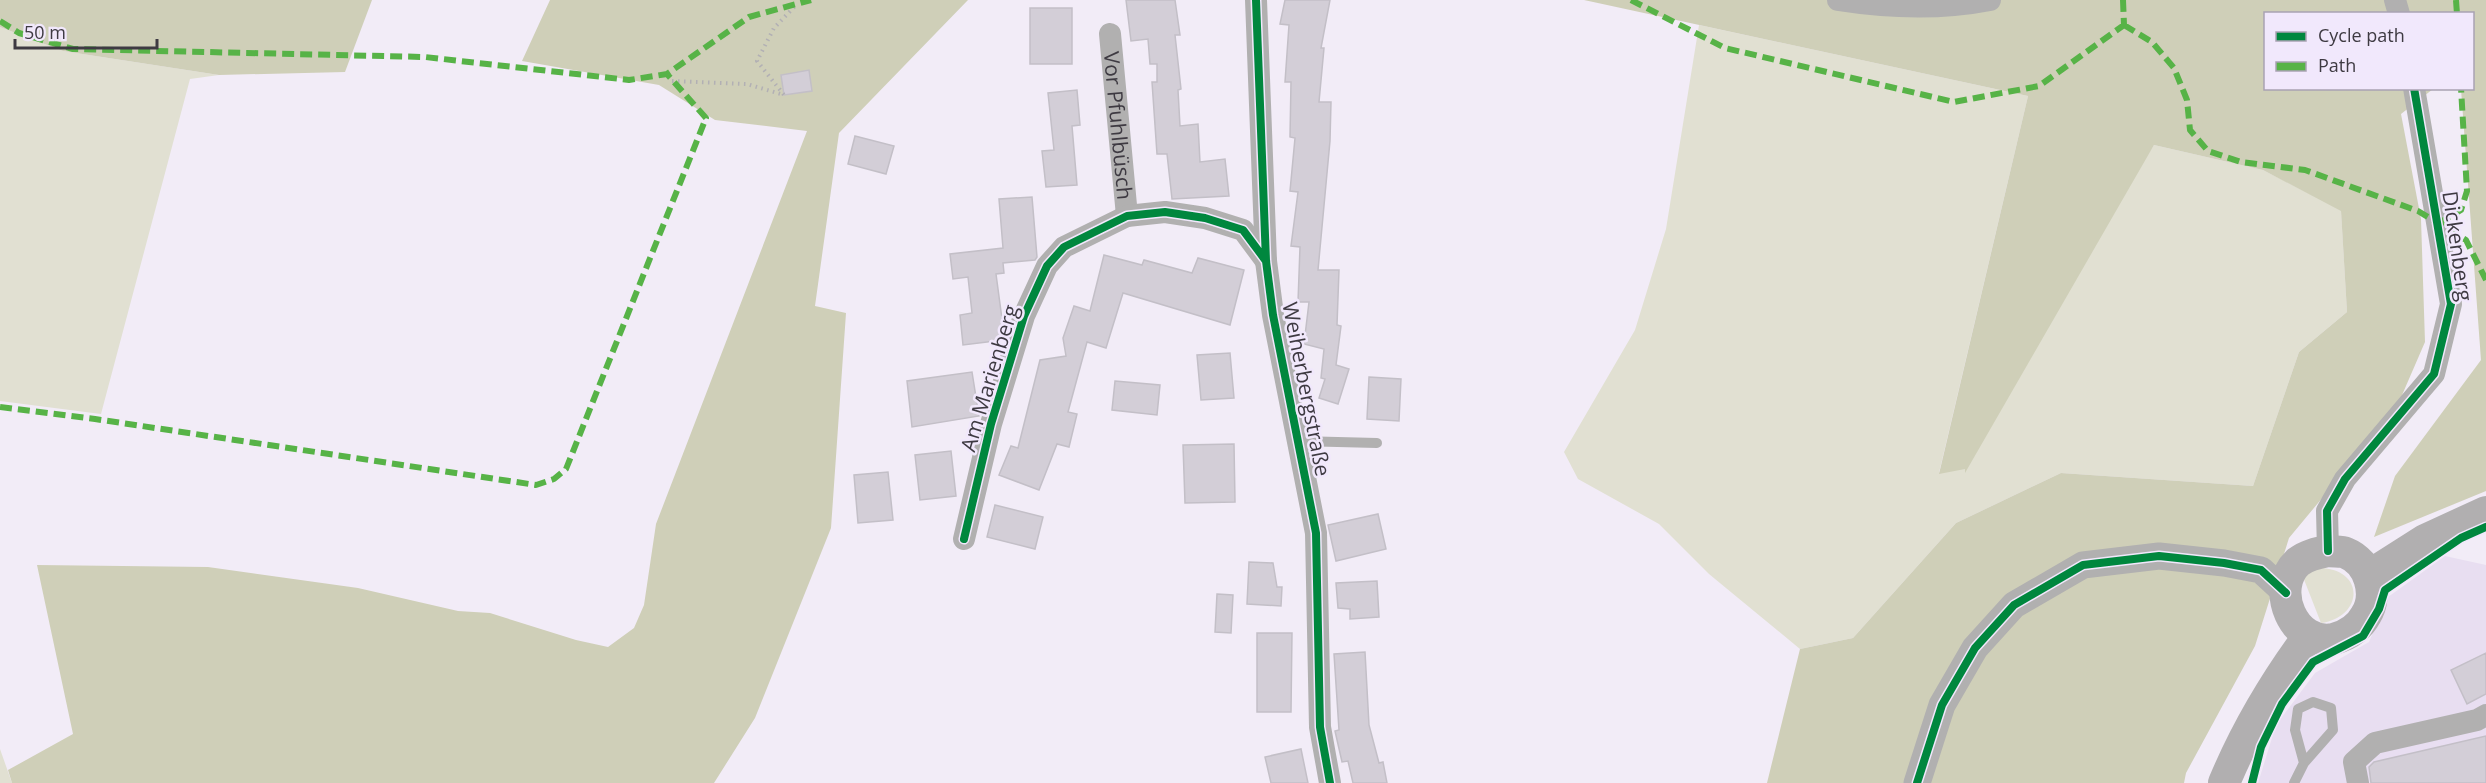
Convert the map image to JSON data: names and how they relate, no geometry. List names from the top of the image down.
{
  "streets": {
    "street": [
      "Vor Pfuhlbüsch",
      "Dickenberg",
      "Am Marienberg",
      "Weiherbergstraße"
    ]
  },
  "crossings": [
    ["Vor Pfuhlbüsch", "Am Marienberg"],
    ["Am Marienberg", "Weiherbergstraße"]
  ],
  "legend": ["Cycle path", "Path"],
  "scale_bar": "50 m"
}
